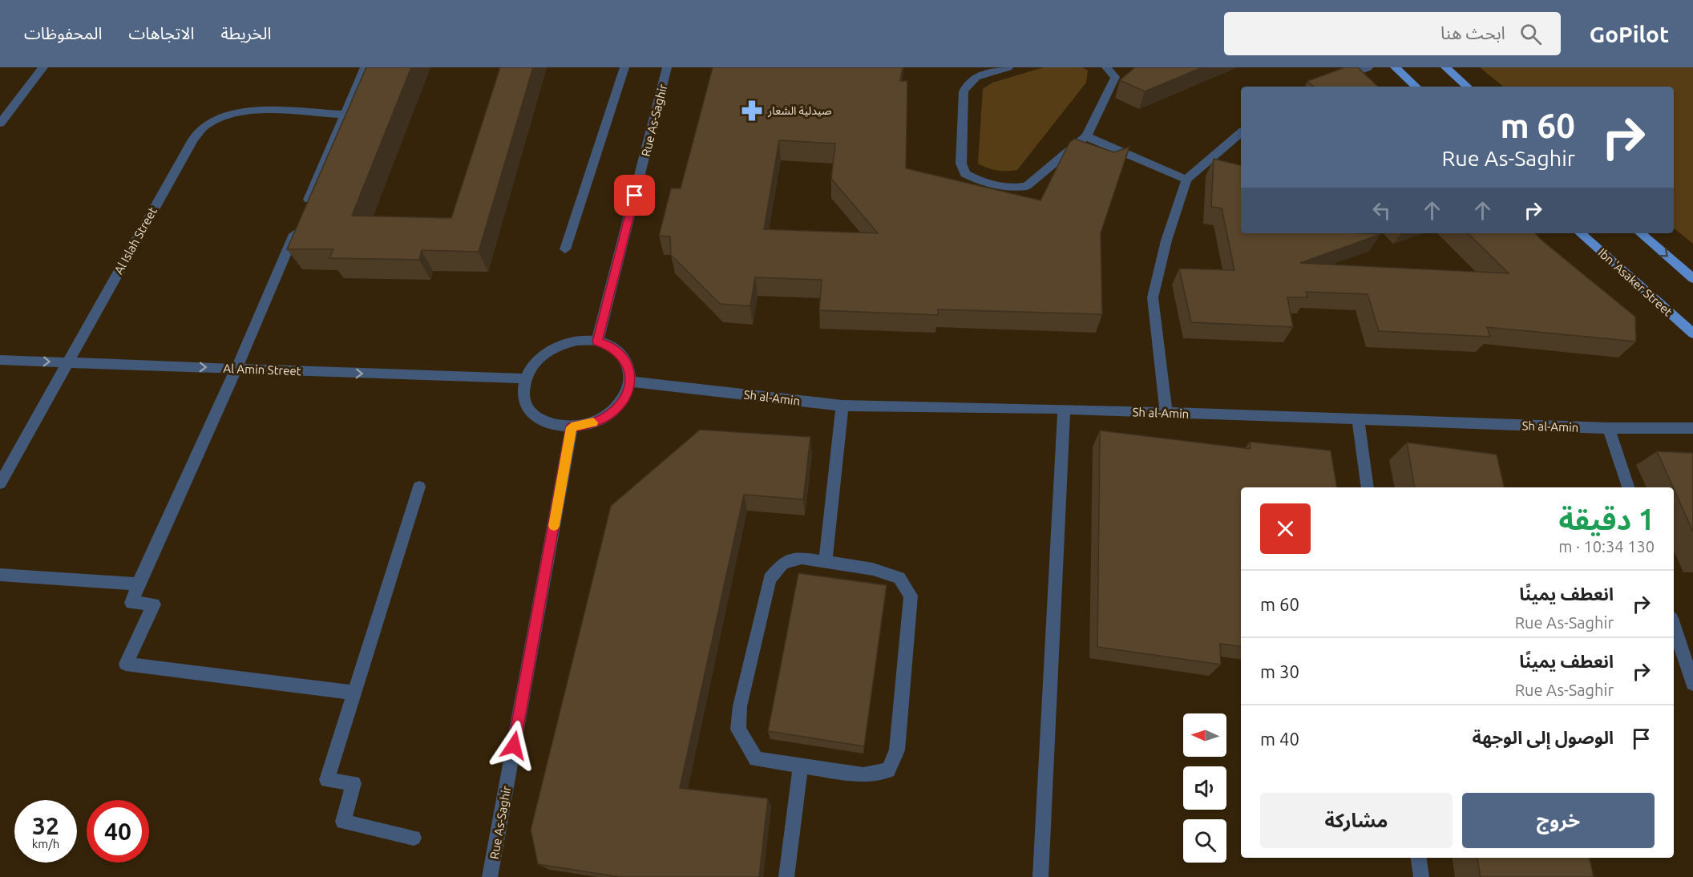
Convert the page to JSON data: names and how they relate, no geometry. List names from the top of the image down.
{
  "streets": {
    "main road": ["Ibn 'Asaker Street"],
    "street": [
      "Rue As-Saghir",
      "Al Islah Street",
      "Al Amin Street",
      "Sh al-Amin"
    ]
  },
  "crossings": [
    ["Rue As-Saghir", "Al Amin Street"],
    ["Rue As-Saghir", "Sh al-Amin"],
    ["Al Islah Street", "Al Amin Street"],
    ["Al Amin Street", "Sh al-Amin"]
  ],
  "one_way": ["Al Amin Street"],
  "places": {
    "pharmacy": ["صيدلية الشعار"]
  },
  "north": "left",
  "page": {
    "header": "GoPilot",
    "search": "ابحث هنا",
    "nav": ["الخريطة", "الاتجاهات", "المحفوظات"],
    "turn": ["60 m", "Rue As-Saghir"],
    "heading": ["1 دقيقة", "130 m · 10:34"],
    "list": [
      {
        "name": "انعطف يمينًا",
        "note": "Rue As-Saghir",
        "value": "60 m"
      },
      {
        "name": "انعطف يمينًا",
        "note": "Rue As-Saghir",
        "value": "30 m"
      },
      {
        "name": "الوصول إلى الوجهة",
        "value": "40 m"
      }
    ],
    "buttons": ["خروج", "مشاركة"],
    "speed": "32 km/h",
    "limit": "40"
  }
}
